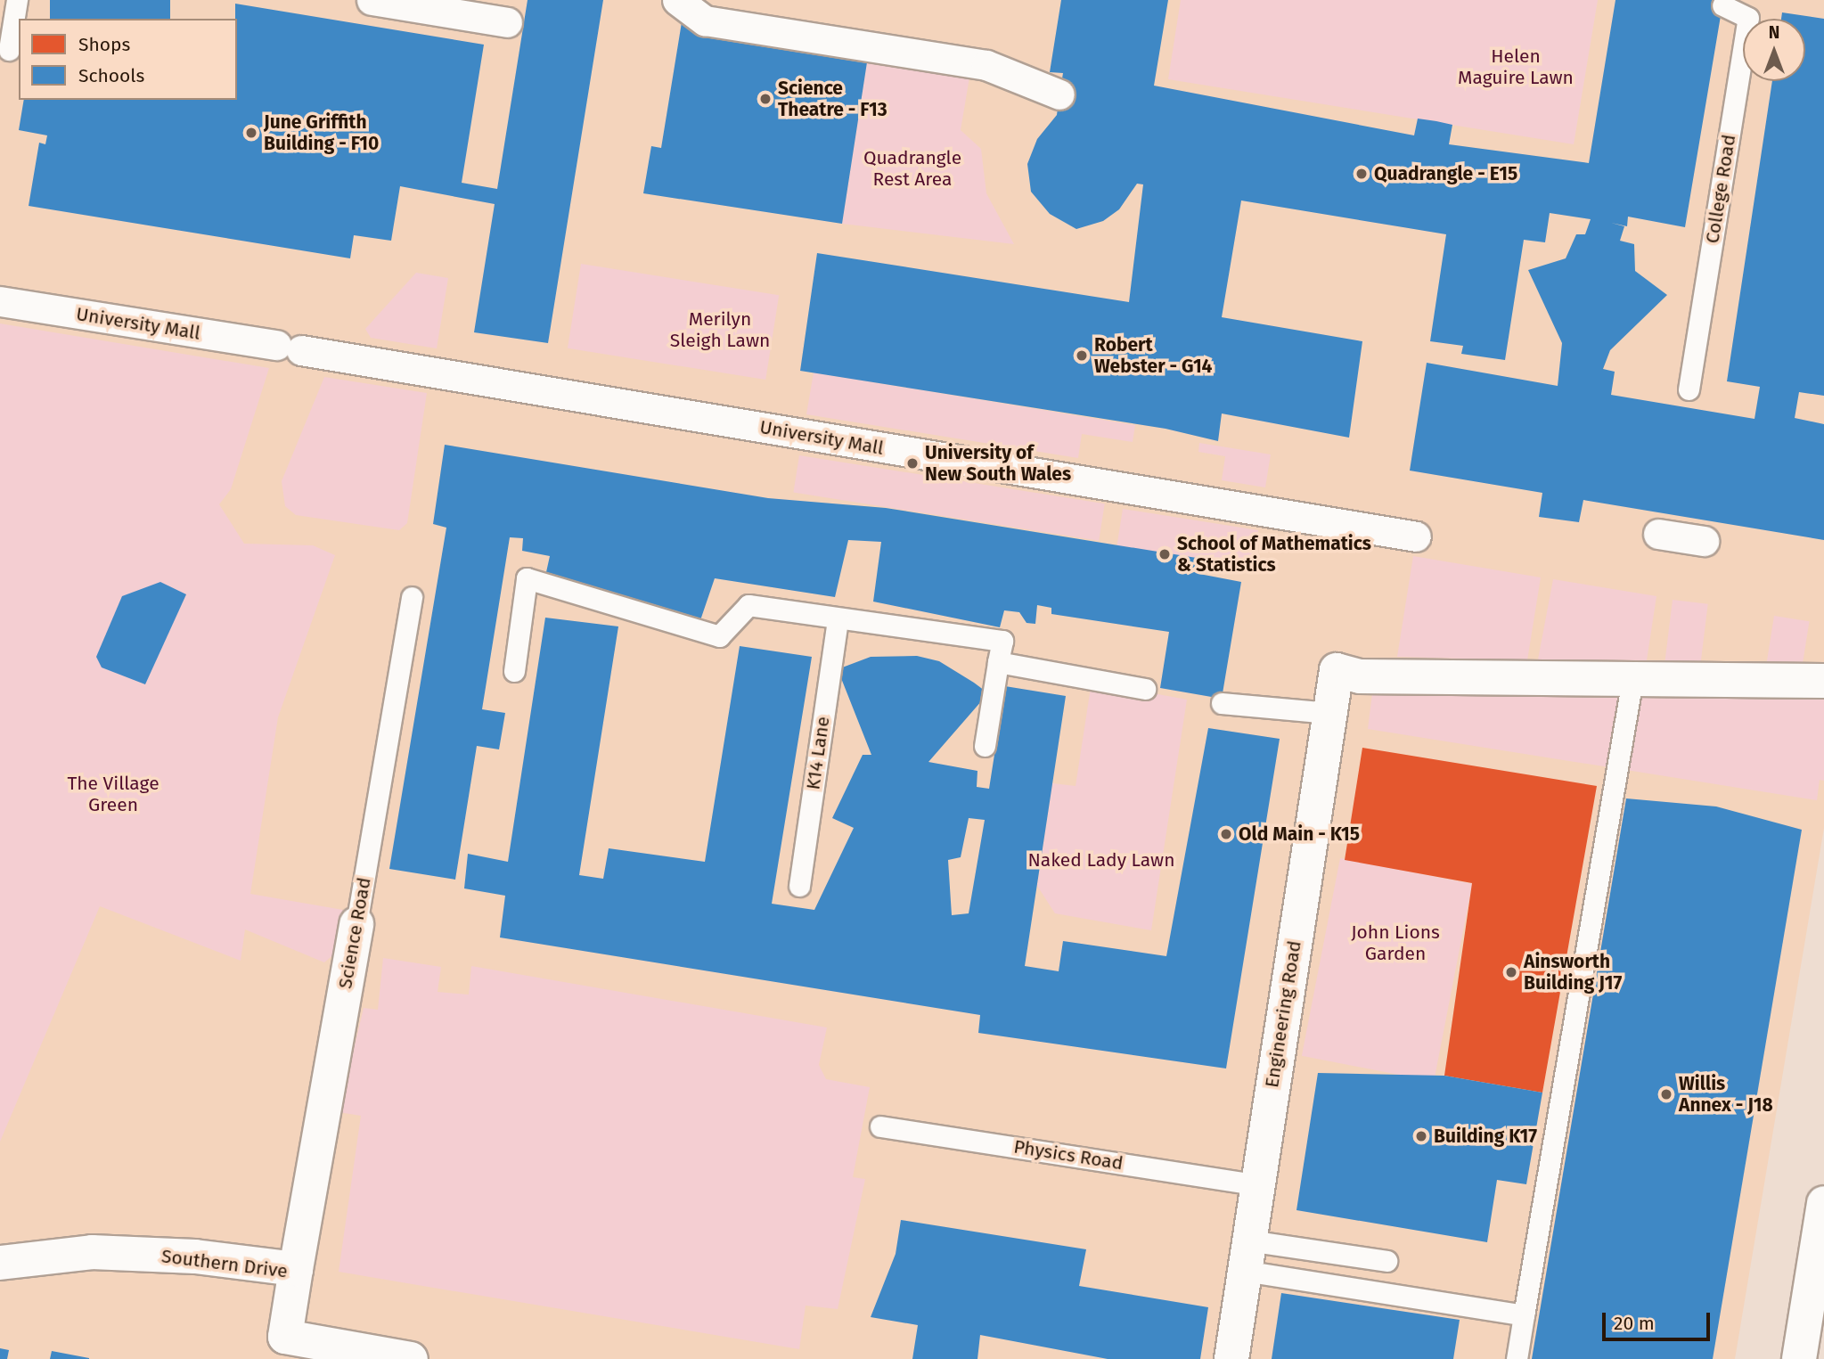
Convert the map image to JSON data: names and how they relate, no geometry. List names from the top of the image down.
{
  "streets": {
    "street": [
      "University Mall",
      "Science Road",
      "Engineering Road",
      "Southern Drive"
    ],
    "lane": ["College Road", "K14 Lane", "Physics Road"]
  },
  "crossings": [
    ["Science Road", "Southern Drive"],
    ["Engineering Road", "Physics Road"]
  ],
  "parks": [
    "Helen Maguire Lawn",
    "Quadrangle Rest Area",
    "Merilyn Sleigh Lawn",
    "The Village Green",
    "Naked Lady Lawn",
    "John Lions Garden"
  ],
  "places": [
    "Science Theatre - F13",
    "June Griffith Building - F10",
    "Quadrangle - E15",
    "Robert Webster - G14",
    "University of New South Wales",
    "School of Mathematics & Statistics",
    "Old Main - K15",
    "Ainsworth Building J17",
    "Willis Annex - J18",
    "Building K17"
  ],
  "legend": ["Shops", "Schools"],
  "scale_bar": "20 m",
  "north": "top"
}
